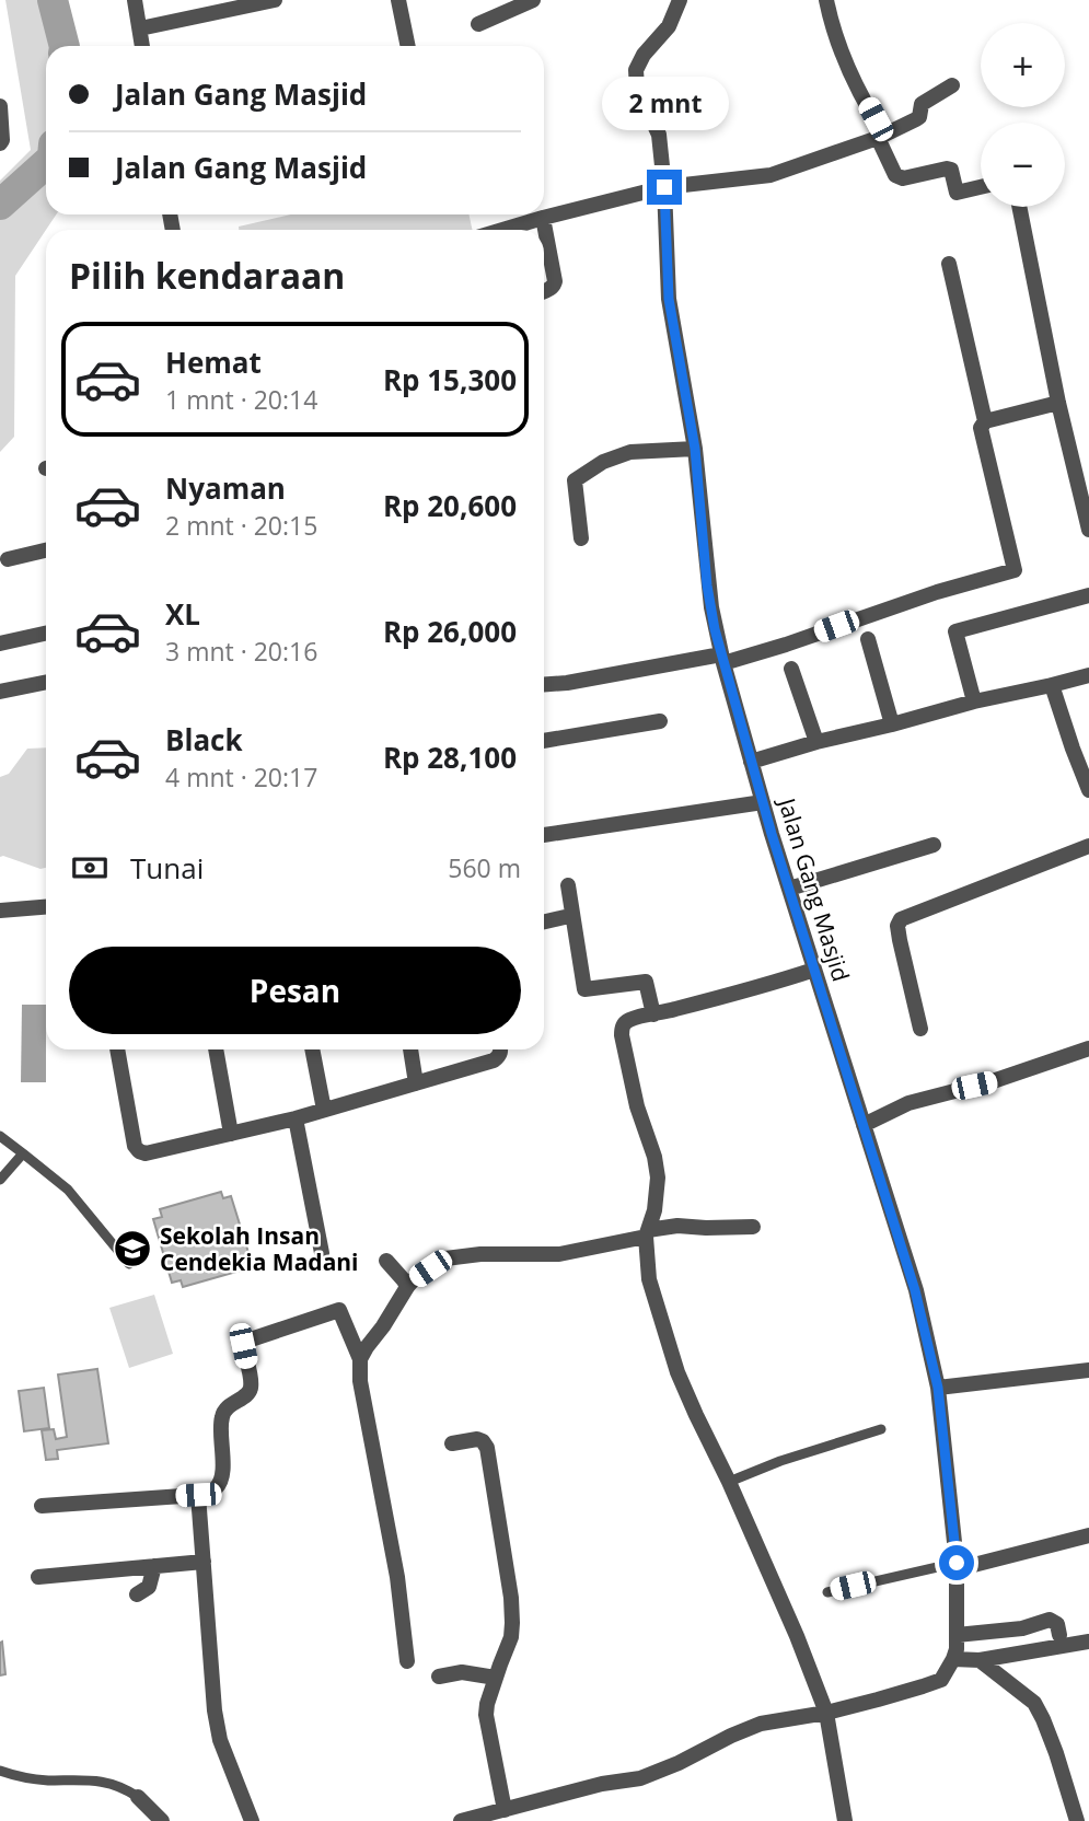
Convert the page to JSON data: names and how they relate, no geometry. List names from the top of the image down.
{
  "streets": {
    "street": ["Jalan Gang Masjid"]
  },
  "places": {
    "school or university": ["Sekolah Insan Cendekia Madani"]
  },
  "page": {
    "map_buttons": ["+", "−"],
    "banner": ["Jalan Gang Masjid", "Jalan Gang Masjid"],
    "bubble": "2 mnt",
    "heading": "Pilih kendaraan",
    "list": [
      {
        "name": "Hemat",
        "note": "1 mnt · 20:14",
        "value": "Rp 15,300"
      },
      {
        "name": "Nyaman",
        "note": "2 mnt · 20:15",
        "value": "Rp 20,600"
      },
      {
        "name": "XL",
        "note": "3 mnt · 20:16",
        "value": "Rp 26,000"
      },
      {
        "name": "Black",
        "note": "4 mnt · 20:17",
        "value": "Rp 28,100"
      }
    ],
    "pay": ["Tunai", "560 m"],
    "buttons": "Pesan"
  }
}
